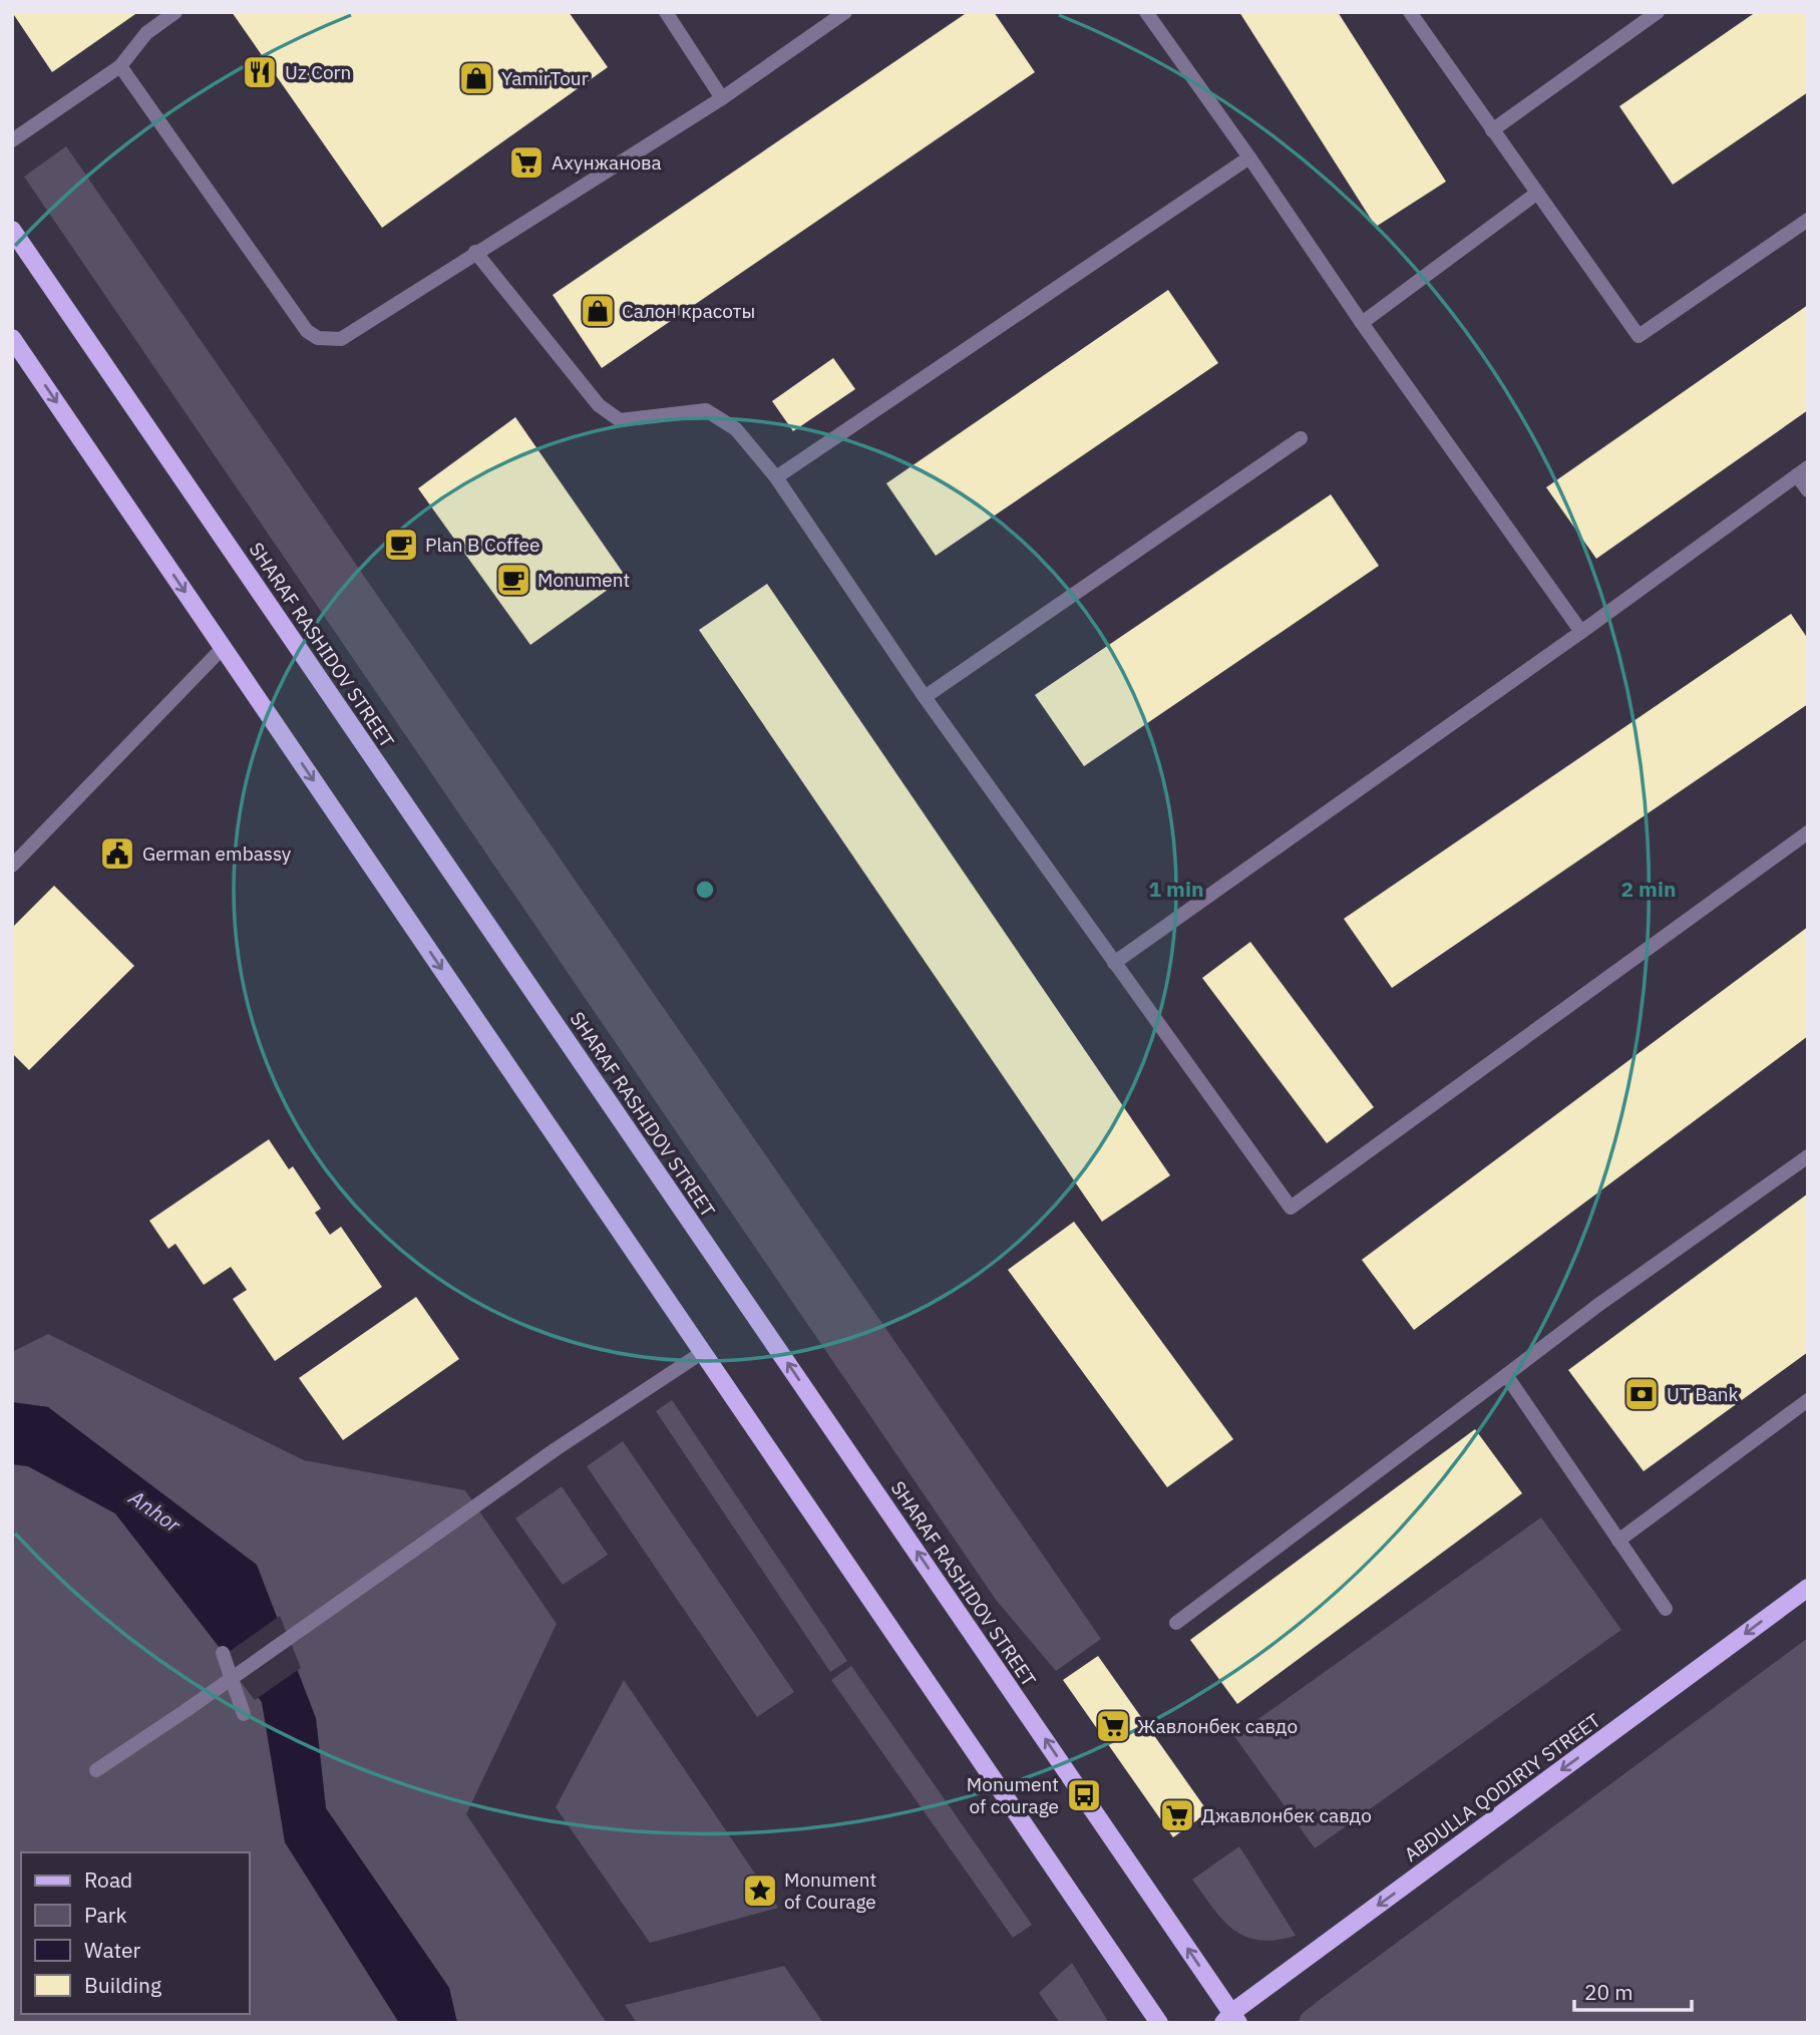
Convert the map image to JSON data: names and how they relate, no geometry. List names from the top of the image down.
{
  "streets": {
    "main road": ["SHARAF RASHIDOV STREET", "ABDULLA QODIRIY STREET"]
  },
  "crossings": [
    ["SHARAF RASHIDOV STREET", "ABDULLA QODIRIY STREET"]
  ],
  "one_way": ["ABDULLA QODIRIY STREET"],
  "water": ["Anhor"],
  "places": {
    "restaurant": ["Uz Corn"],
    "shop": ["YamirTour", "Салон красоты"],
    "supermarket": ["Ахунжанова", "Жавлонбек савдо", "Джавлонбек савдо"],
    "cafe": ["Plan B Coffee", "Monument"],
    "public building": ["German embassy"],
    "bank": ["UT Bank"],
    "bus stop": ["Monument of courage"],
    "place": ["Monument of Сourage"]
  },
  "legend": [
    "Road",
    "Park",
    "Water",
    "Building"
  ],
  "scale_bar": "20 m",
  "rings": ["1 min", "2 min"]
}
